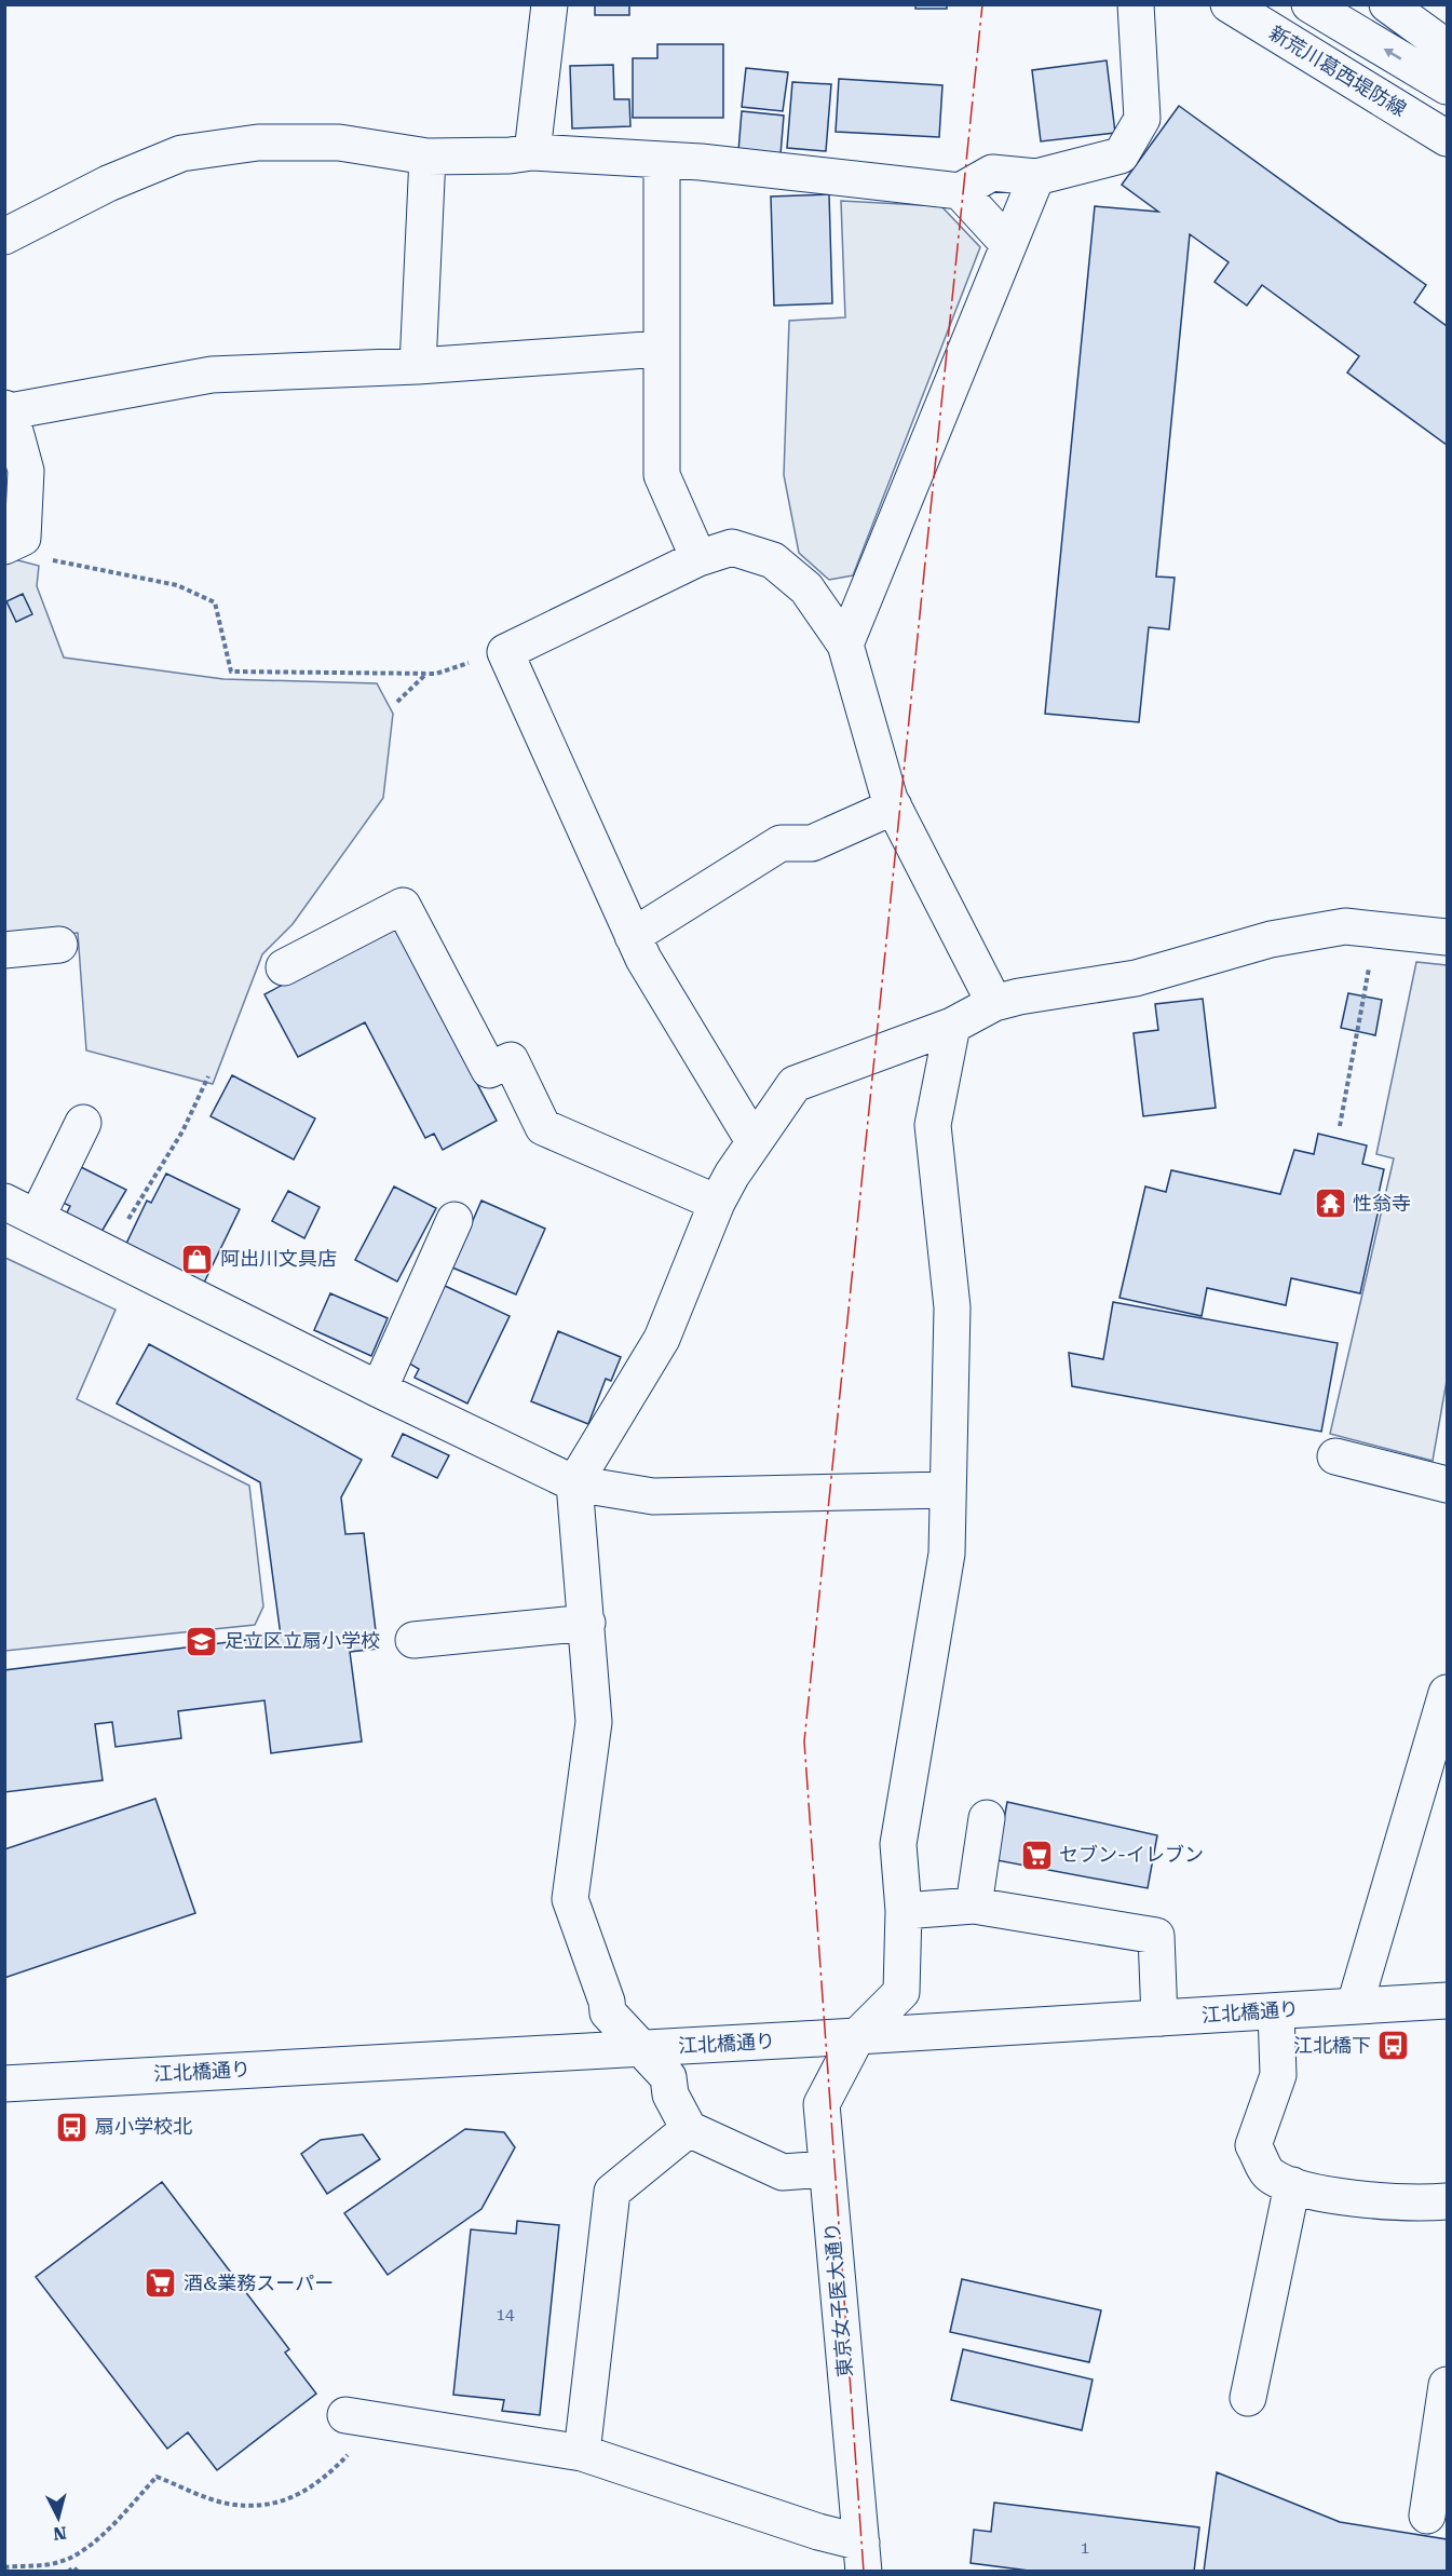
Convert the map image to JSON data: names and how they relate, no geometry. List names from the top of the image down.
{
  "streets": {
    "main road": ["新荒川葛西堤防線", "江北橋通り", "東京女子医大通り"]
  },
  "crossings": [
    ["江北橋通り", "東京女子医大通り"]
  ],
  "places": {
    "temple": ["性翁寺"],
    "shop": ["阿出川文具店"],
    "school or university": ["足立区立扇小学校"],
    "supermarket": ["セブン-イレブン", "酒&業務スーパー"],
    "bus stop": ["江北橋下", "扇小学校北"]
  },
  "house_numbers": ["14", "1"],
  "north": "bottom"
}
